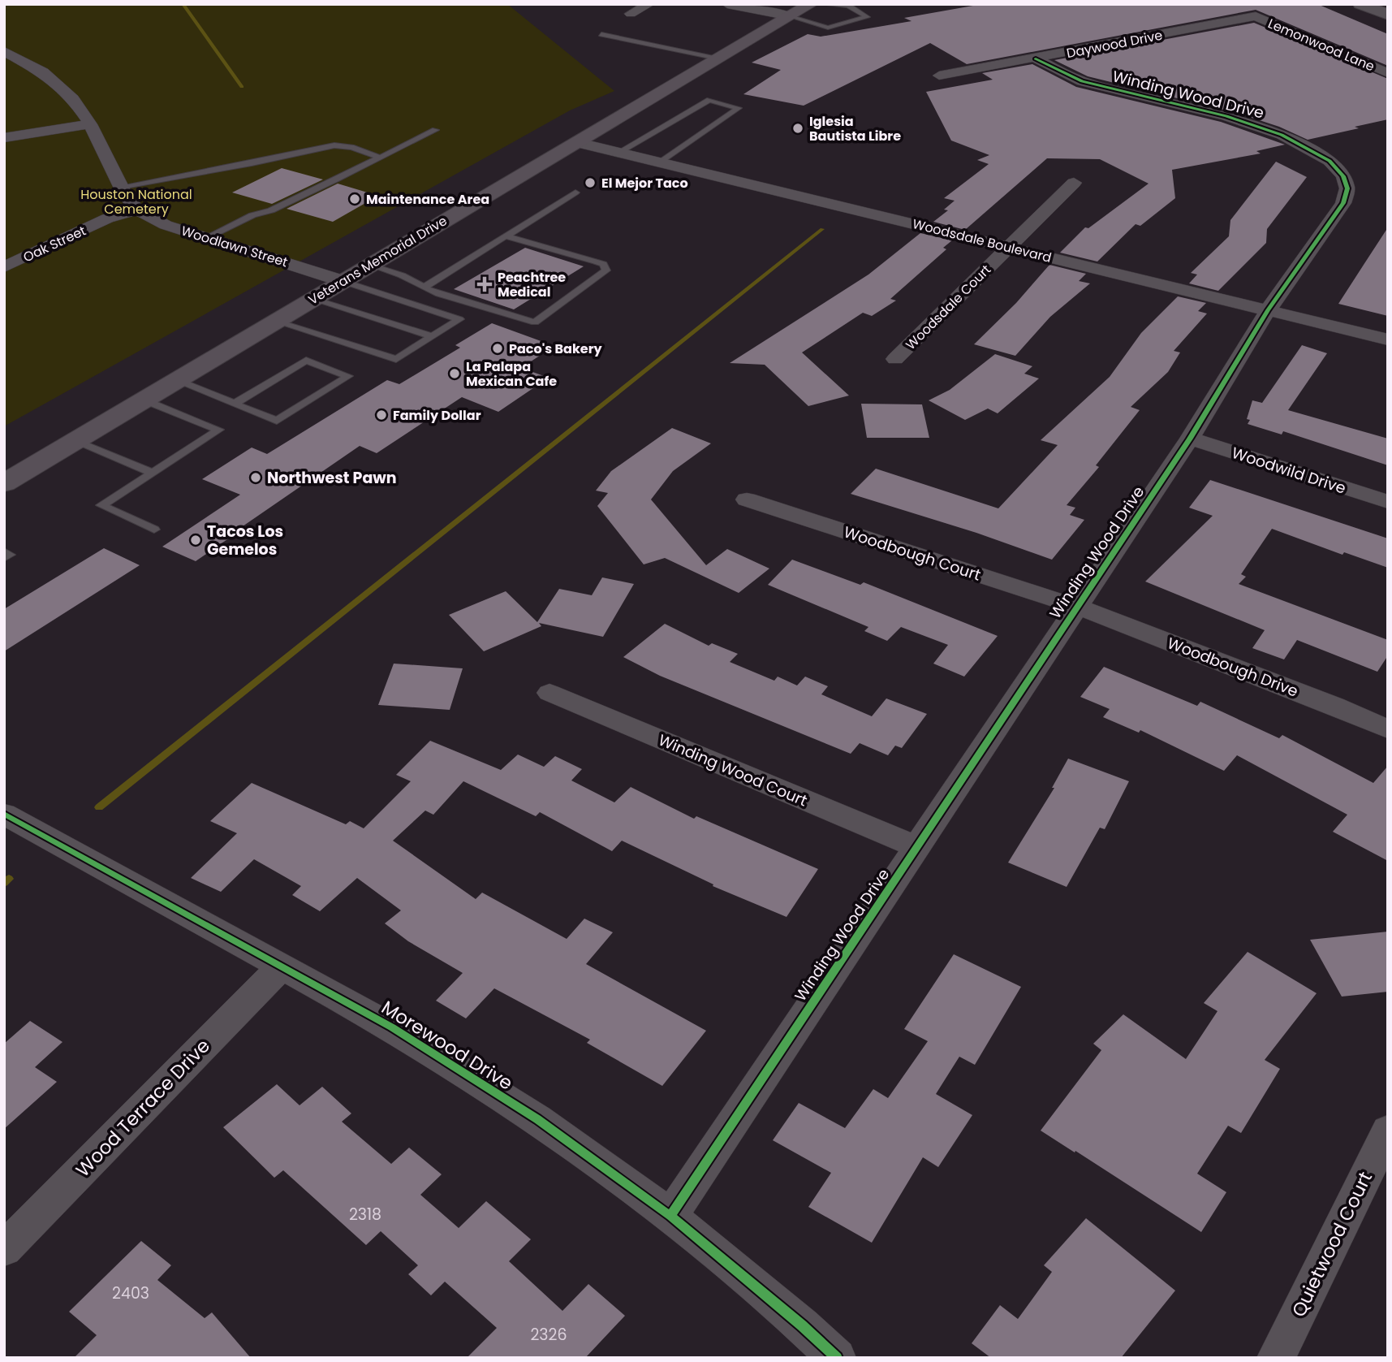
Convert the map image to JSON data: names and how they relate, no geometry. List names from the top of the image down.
{
  "streets": {
    "main road": ["Veterans Memorial Drive"],
    "street": [
      "Daywood Drive",
      "Lemonwood Lane",
      "Winding Wood Drive",
      "Woodsdale Boulevard",
      "Oak Street",
      "Woodlawn Street",
      "Woodsdale Court",
      "Woodwild Drive",
      "Woodbough Court",
      "Woodbough Drive",
      "Winding Wood Court",
      "Morewood Drive",
      "Wood Terrace Drive",
      "Quietwood Court"
    ]
  },
  "crossings": [
    ["Daywood Drive", "Lemonwood Lane"],
    ["Daywood Drive", "Winding Wood Drive"],
    ["Winding Wood Drive", "Woodsdale Boulevard"],
    ["Winding Wood Drive", "Woodwild Drive"],
    ["Winding Wood Drive", "Woodbough Court"],
    ["Winding Wood Drive", "Woodbough Drive"],
    ["Winding Wood Drive", "Winding Wood Court"],
    ["Winding Wood Drive", "Morewood Drive"],
    ["Woodsdale Boulevard", "Veterans Memorial Drive"],
    ["Woodsdale Boulevard", "Woodsdale Court"],
    ["Oak Street", "Woodlawn Street"],
    ["Woodlawn Street", "Veterans Memorial Drive"],
    ["Woodbough Court", "Woodbough Drive"],
    ["Morewood Drive", "Wood Terrace Drive"]
  ],
  "parks": ["Houston National Cemetery"],
  "places": {
    "other": [
      "Iglesia Bautista Libre",
      "El Mejor Taco",
      "Maintenance Area",
      "Paco's Bakery",
      "La Palapa Mexican Cafe",
      "Family Dollar",
      "Northwest Pawn",
      "Tacos Los Gemelos"
    ],
    "health": ["Peachtree Medical"]
  },
  "house_numbers": ["2318", "2403", "2326"]
}
